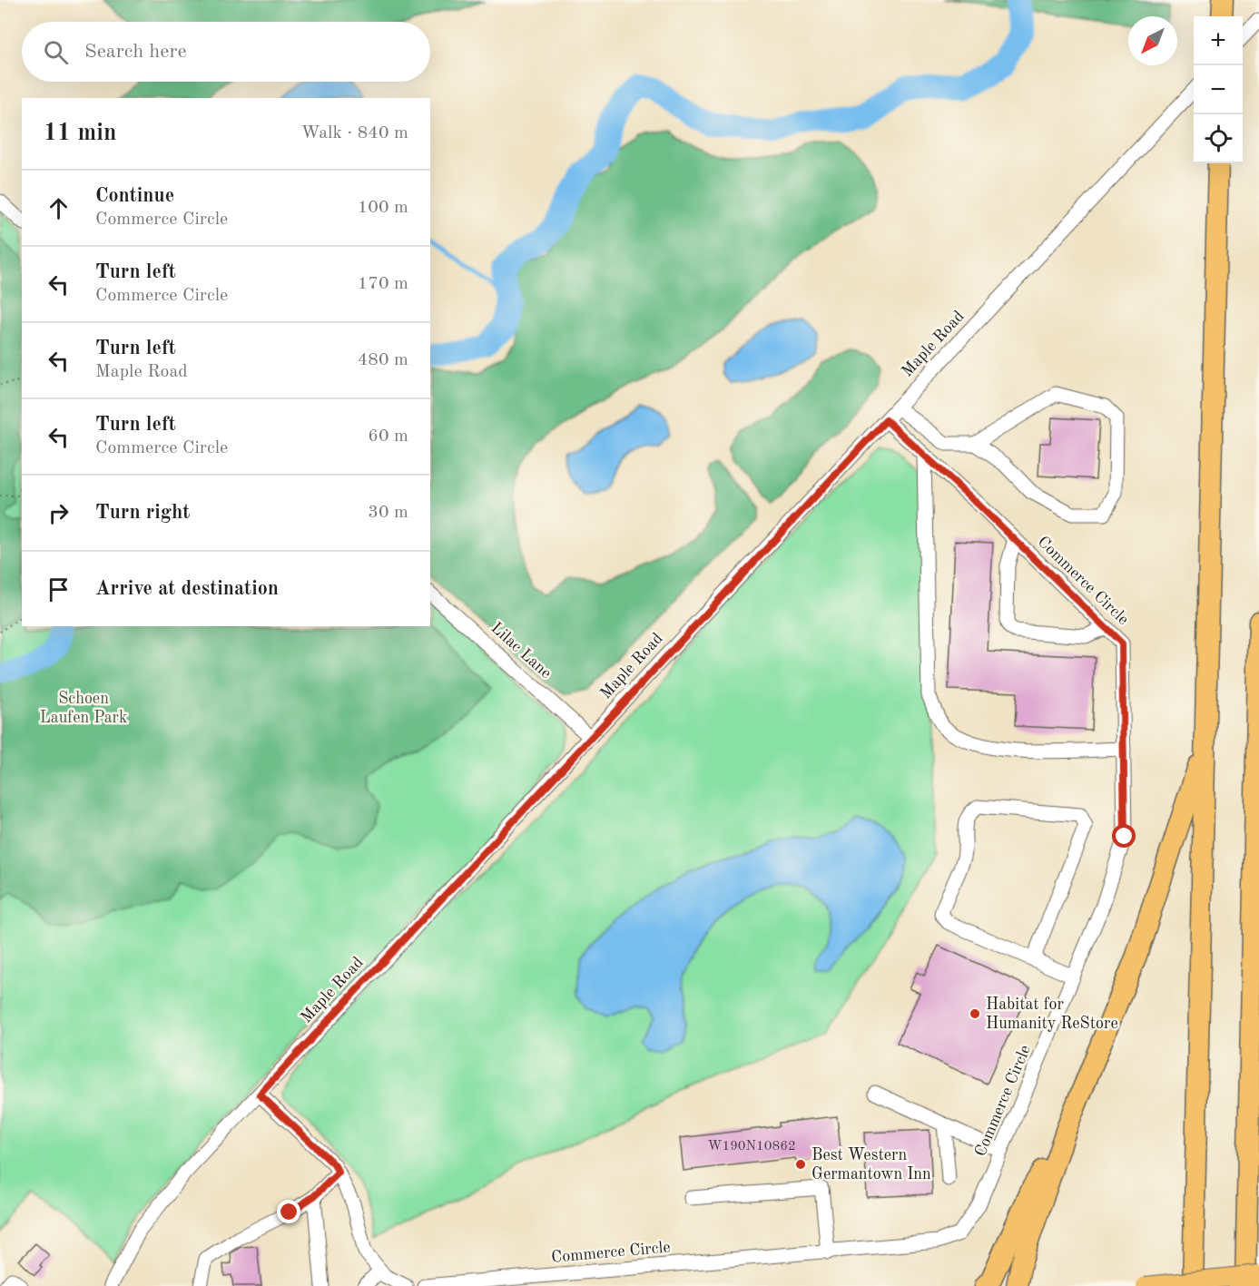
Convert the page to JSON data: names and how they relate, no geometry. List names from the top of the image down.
{
  "streets": {
    "street": ["Maple Road", "Commerce Circle", "Lilac Lane"]
  },
  "crossings": [
    ["Maple Road", "Commerce Circle"],
    ["Maple Road", "Lilac Lane"]
  ],
  "parks": ["Schoen Laufen Park"],
  "places": ["Habitat for Humanity ReStore", "Best Western Germantown Inn"],
  "house_numbers": ["W190N10862"],
  "north": "bottom left",
  "page": {
    "map_buttons": ["+", "−"],
    "search": "Search here",
    "heading": ["11 min", "Walk · 840 m"],
    "list": [
      ["Continue", "Commerce Circle", "100 m"],
      ["Turn left", "Commerce Circle", "170 m"],
      ["Turn left", "Maple Road", "480 m"],
      ["Turn left", "Commerce Circle", "60 m"],
      ["Turn right", "30 m"],
      "Arrive at destination"
    ]
  }
}
